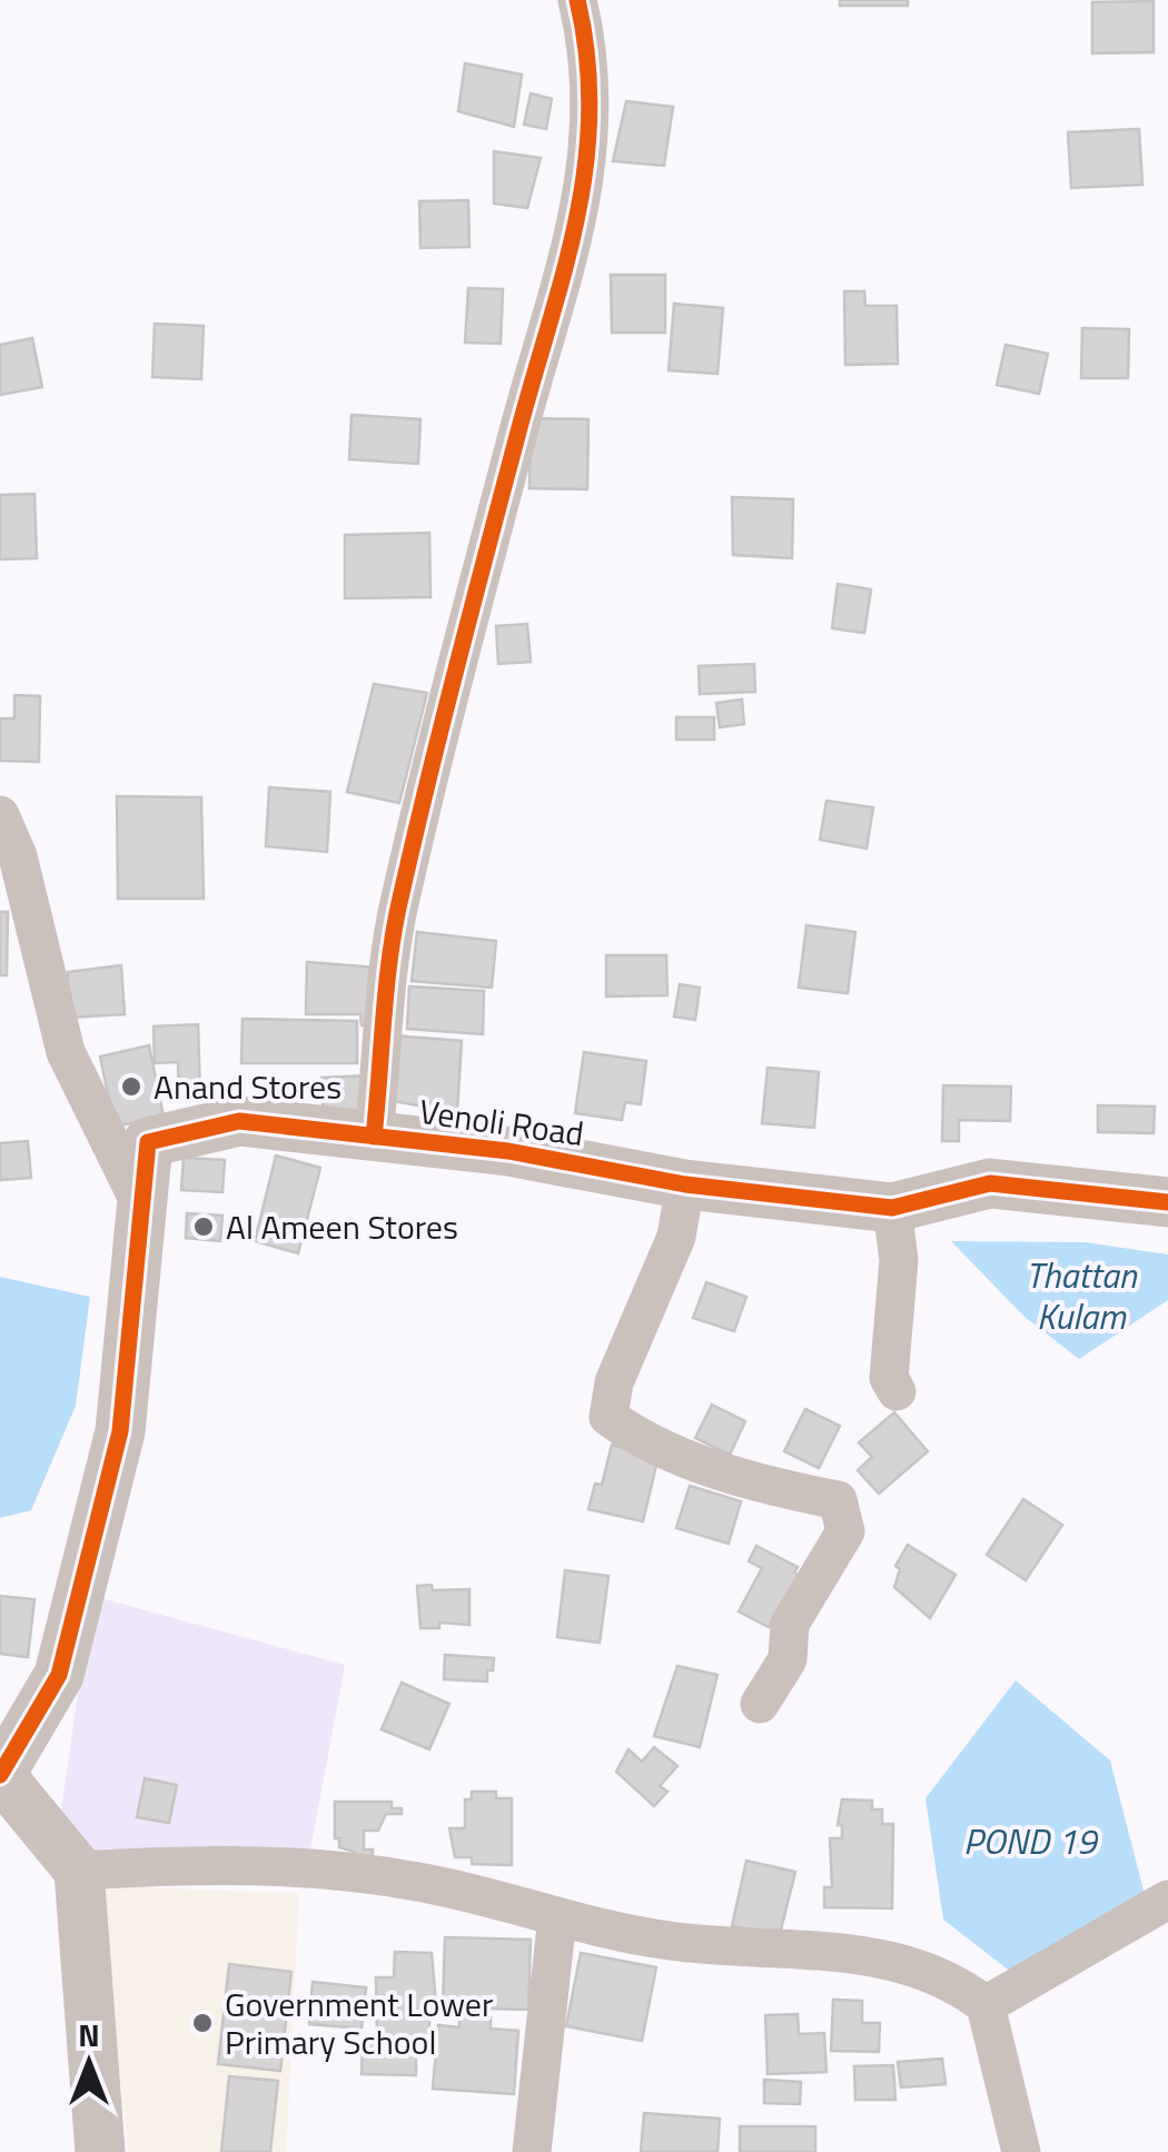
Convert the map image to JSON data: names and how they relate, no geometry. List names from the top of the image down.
{
  "streets": {
    "street": ["Venoli Road"]
  },
  "water": ["Thattan Kulam", "POND 19"],
  "places": ["Anand Stores", "Al Ameen Stores", "Government Lower Primary School"],
  "north": "top"
}
